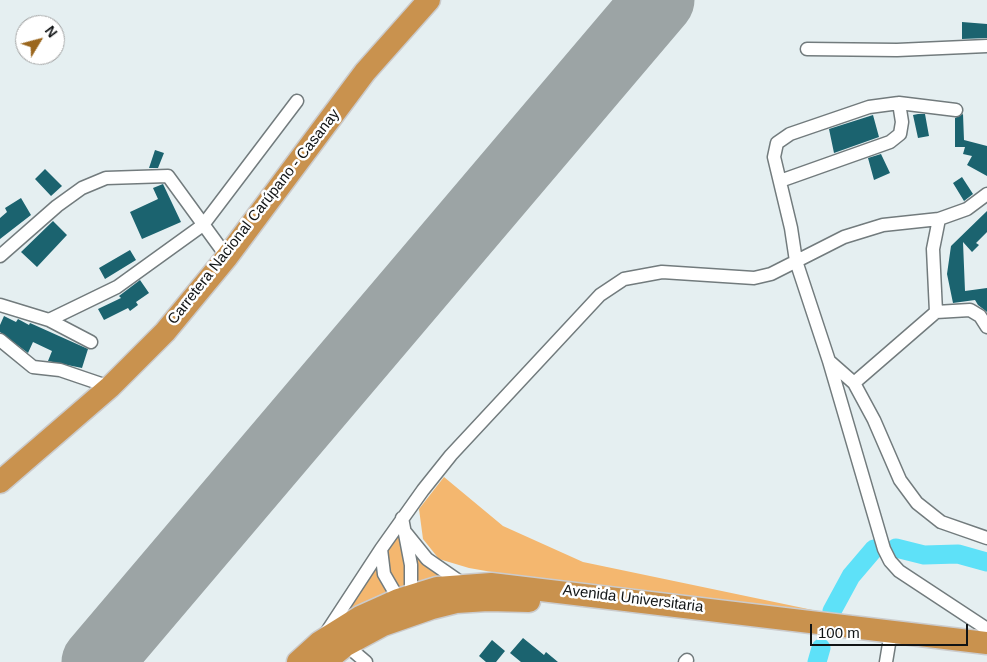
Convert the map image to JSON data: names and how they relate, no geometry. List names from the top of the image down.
{
  "streets": {
    "highway": ["Carretera Nacional Carúpano - Casanay", "Avenida Universitaria"]
  },
  "scale_bar": "100 m",
  "north": "top right"
}
